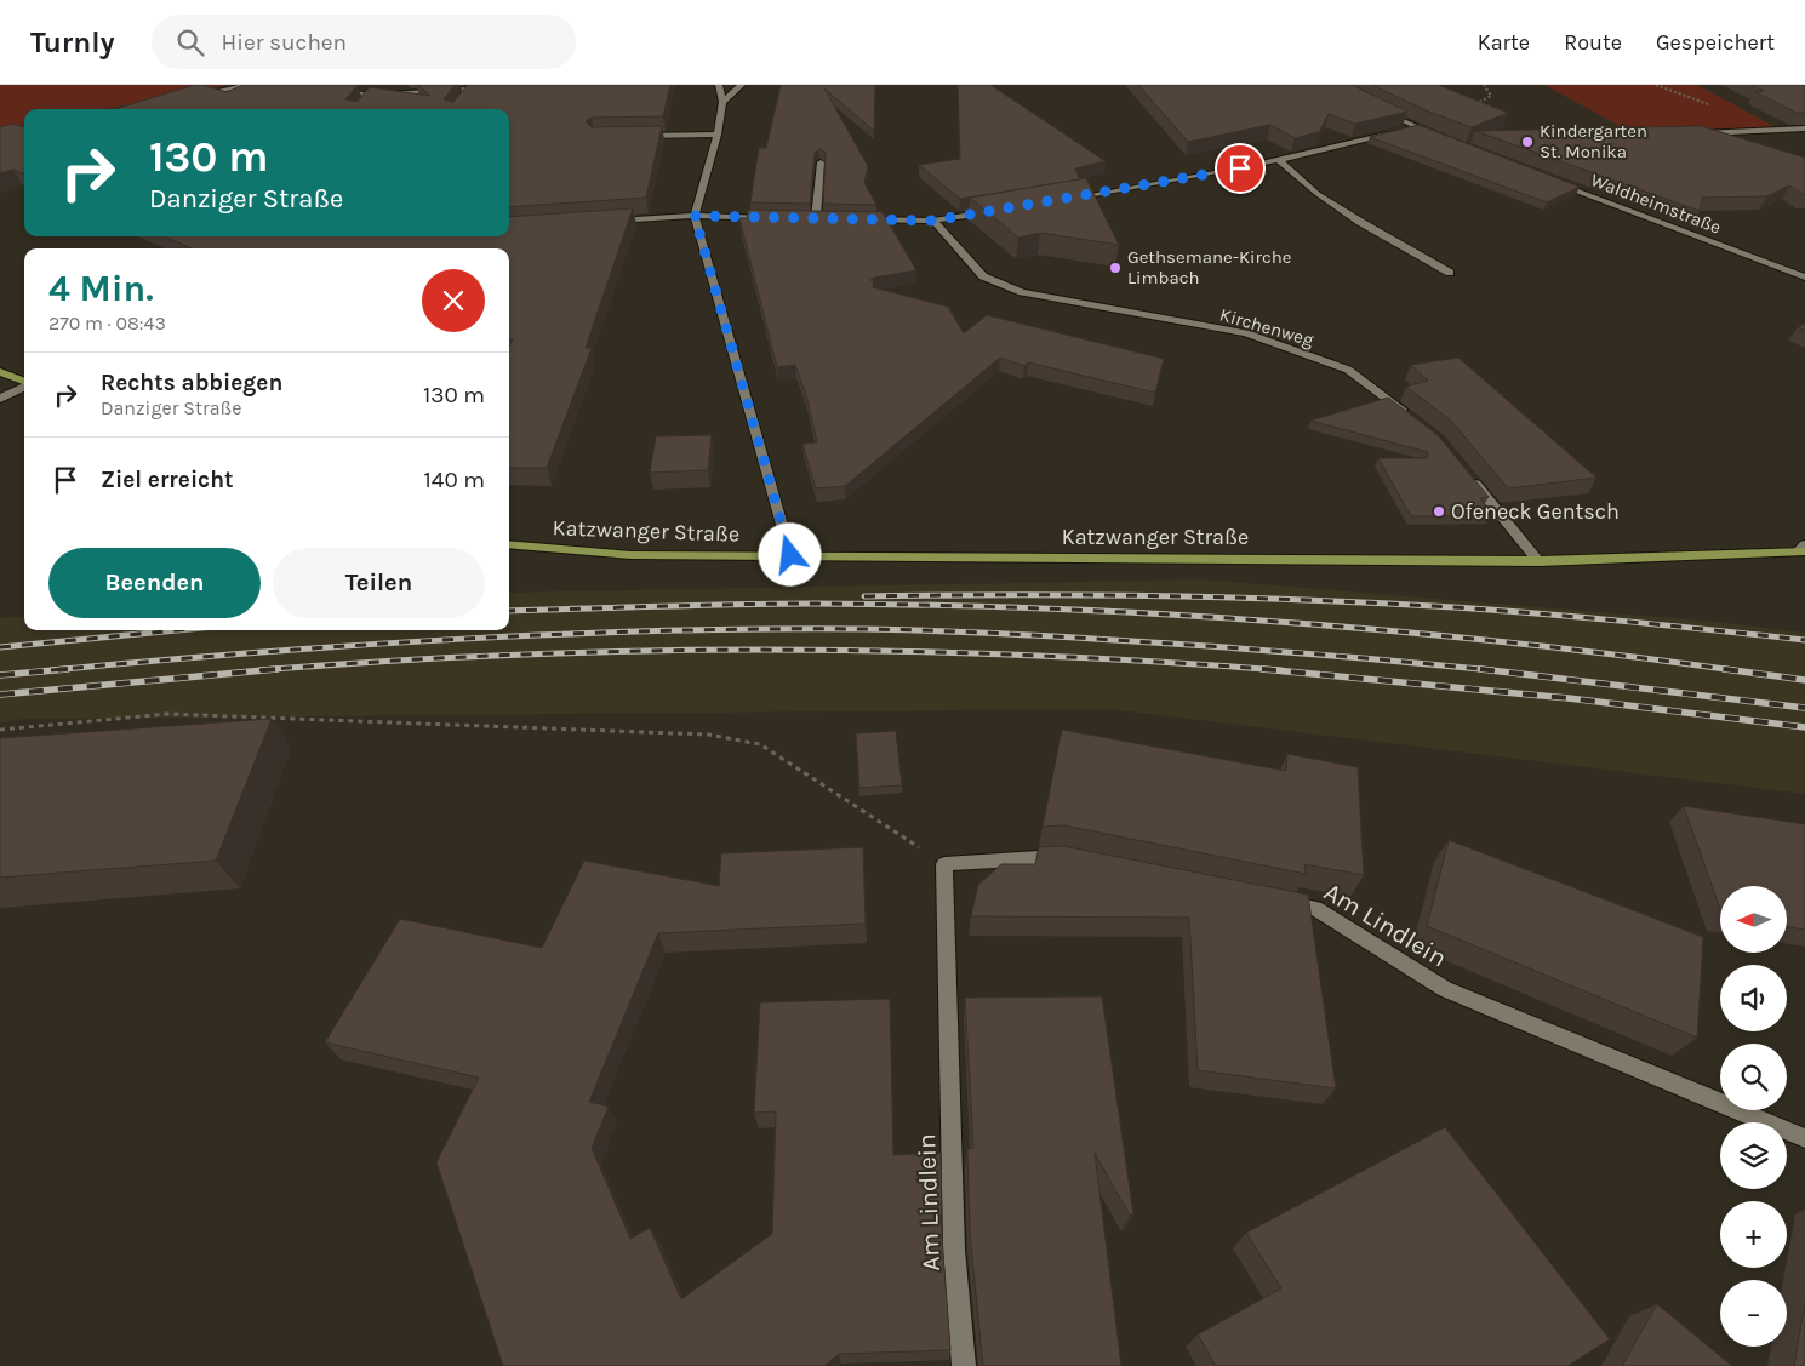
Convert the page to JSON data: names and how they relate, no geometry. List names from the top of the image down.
{
  "streets": {
    "main road": ["Katzwanger Straße"],
    "street": ["Waldheimstraße", "Kirchenweg", "Am Lindlein"]
  },
  "places": ["Kindergarten St. Monika", "Gethsemane-Kirche Limbach", "Ofeneck Gentsch"],
  "north": "left",
  "page": {
    "header": "Turnly",
    "search": "Hier suchen",
    "nav": ["Karte", "Route", "Gespeichert"],
    "turn": ["130 m", "Danziger Straße"],
    "heading": ["4 Min.", "270 m · 08:43"],
    "list": [
      {
        "name": "Rechts abbiegen",
        "note": "Danziger Straße",
        "value": "130 m"
      },
      {
        "name": "Ziel erreicht",
        "value": "140 m"
      }
    ],
    "buttons": ["Beenden", "Teilen"],
    "map_buttons": ["+", "−"]
  }
}
